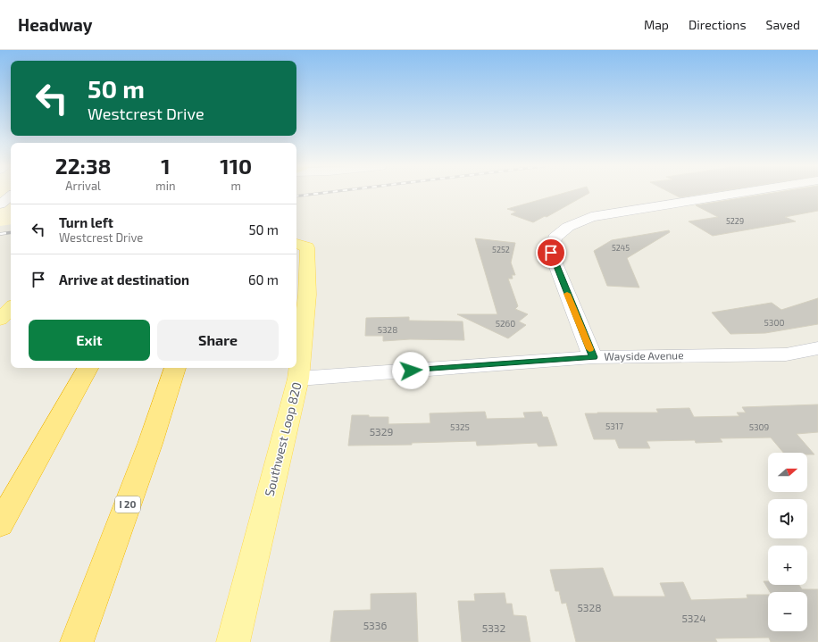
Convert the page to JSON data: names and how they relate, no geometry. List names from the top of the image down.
{
  "streets": {
    "highway": ["I 20"],
    "main road": ["Southwest Loop 820"],
    "street": ["Wayside Avenue"]
  },
  "crossings": [
    ["Wayside Avenue", "Southwest Loop 820"]
  ],
  "house_numbers": [
    "5229",
    "5245",
    "5252",
    "5300",
    "5260",
    "5328",
    "5317",
    "5325",
    "5309",
    "5329",
    "5328",
    "5324",
    "5336",
    "5332"
  ],
  "north": "right",
  "page": {
    "header": "Headway",
    "nav": ["Map", "Directions", "Saved"],
    "turn": ["50 m", "Westcrest Drive"],
    "eta": [
      "22:38",
      "Arrival",
      "1",
      "min",
      "110",
      "m"
    ],
    "list": [
      {
        "name": "Turn left",
        "note": "Westcrest Drive",
        "value": "50 m"
      },
      {
        "name": "Arrive at destination",
        "value": "60 m"
      }
    ],
    "buttons": ["Exit", "Share"],
    "map_buttons": ["+", "−"]
  }
}
